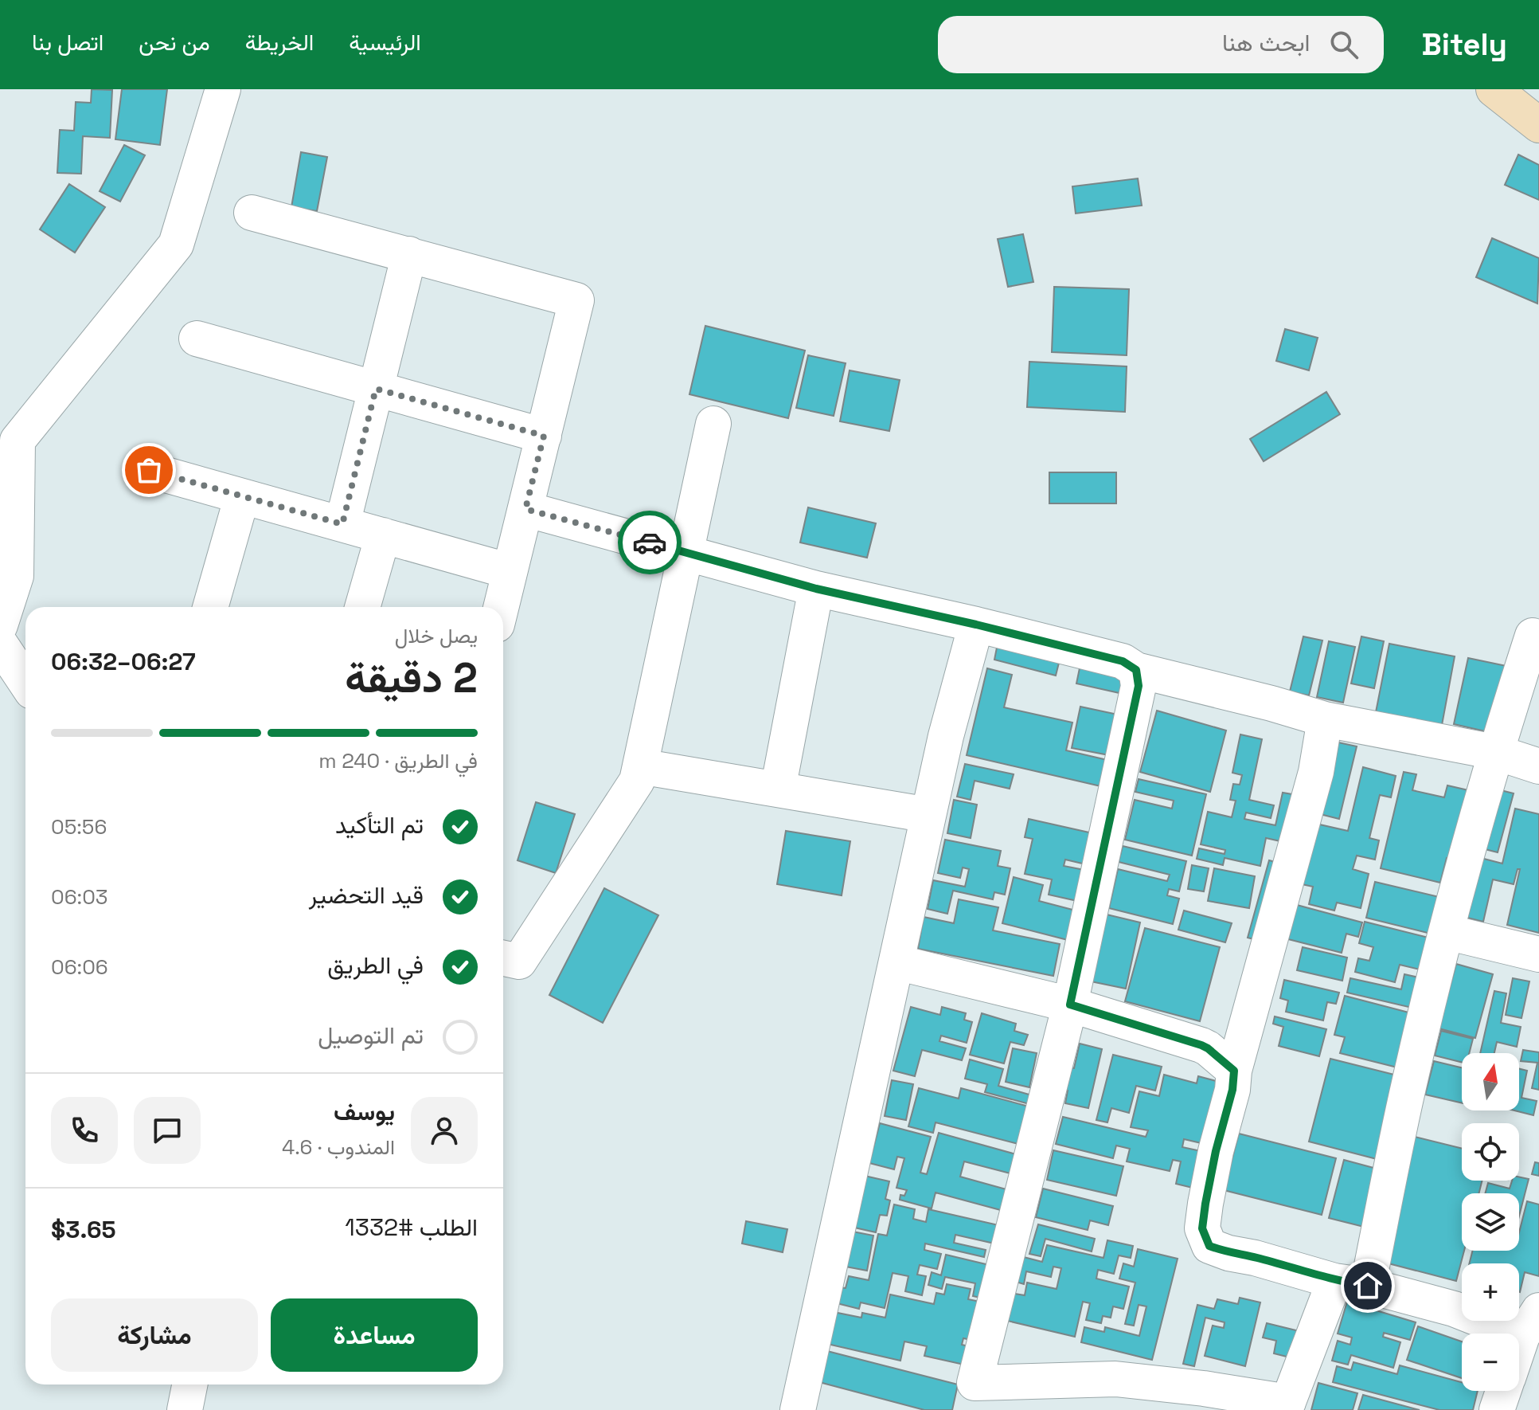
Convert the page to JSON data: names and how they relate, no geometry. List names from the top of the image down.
{
  "north": "top",
  "page": {
    "header": "Bitely",
    "search": "ابحث هنا",
    "nav": [
      "الرئيسية",
      "الخريطة",
      "من نحن",
      "اتصل بنا"
    ],
    "heading": ["2 دقيقة", "يصل خلال", "06:27–06:32"],
    "panel": [
      "يوسف",
      "المندوب · 4.6",
      "الطلب #1332",
      "$3.65"
    ],
    "bar": "في الطريق · 240 m",
    "list": [
      ["تم التأكيد", "05:56"],
      ["قيد التحضير", "06:03"],
      ["في الطريق", "06:06"],
      "تم التوصيل"
    ],
    "map_buttons": ["+", "−"],
    "buttons": ["مساعدة", "مشاركة"]
  }
}
